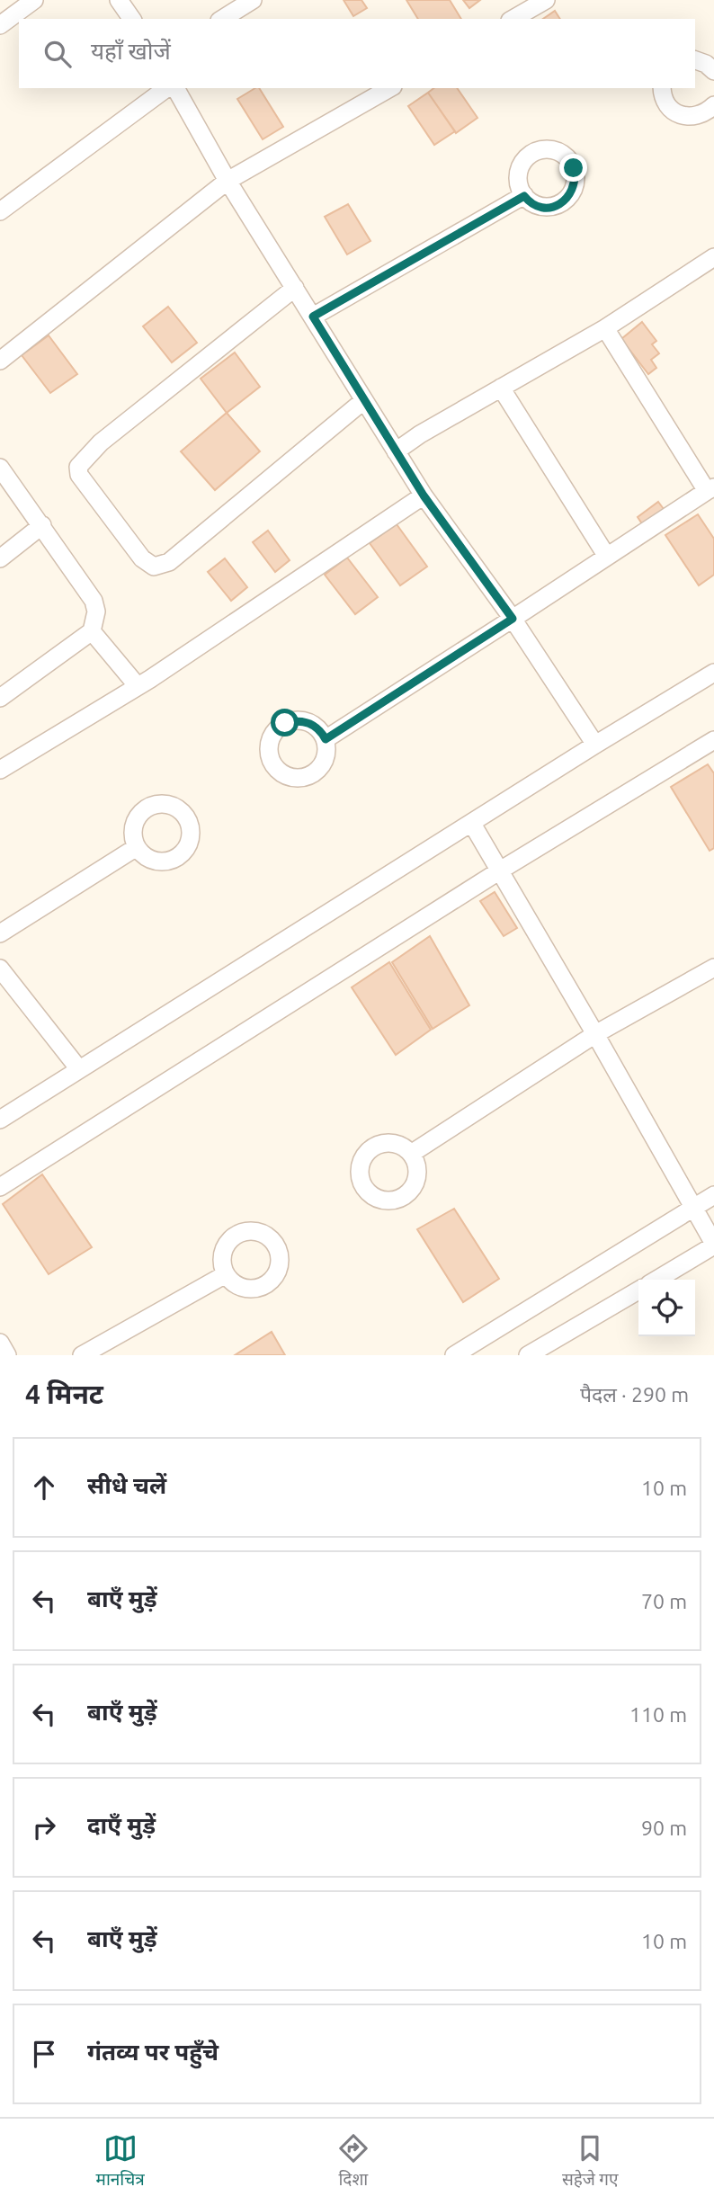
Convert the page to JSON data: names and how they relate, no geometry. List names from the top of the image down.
{
  "page": {
    "search": "यहाँ खोजें",
    "heading": ["4 मिनट", "पैदल · 290 m"],
    "list": [
      ["सीधे चलें", "10 m"],
      ["बाएँ मुड़ें", "70 m"],
      ["बाएँ मुड़ें", "110 m"],
      ["दाएँ मुड़ें", "90 m"],
      ["बाएँ मुड़ें", "10 m"],
      "गंतव्य पर पहुँचे"
    ],
    "nav": ["मानचित्र", "दिशा", "सहेजे गए"]
  }
}
